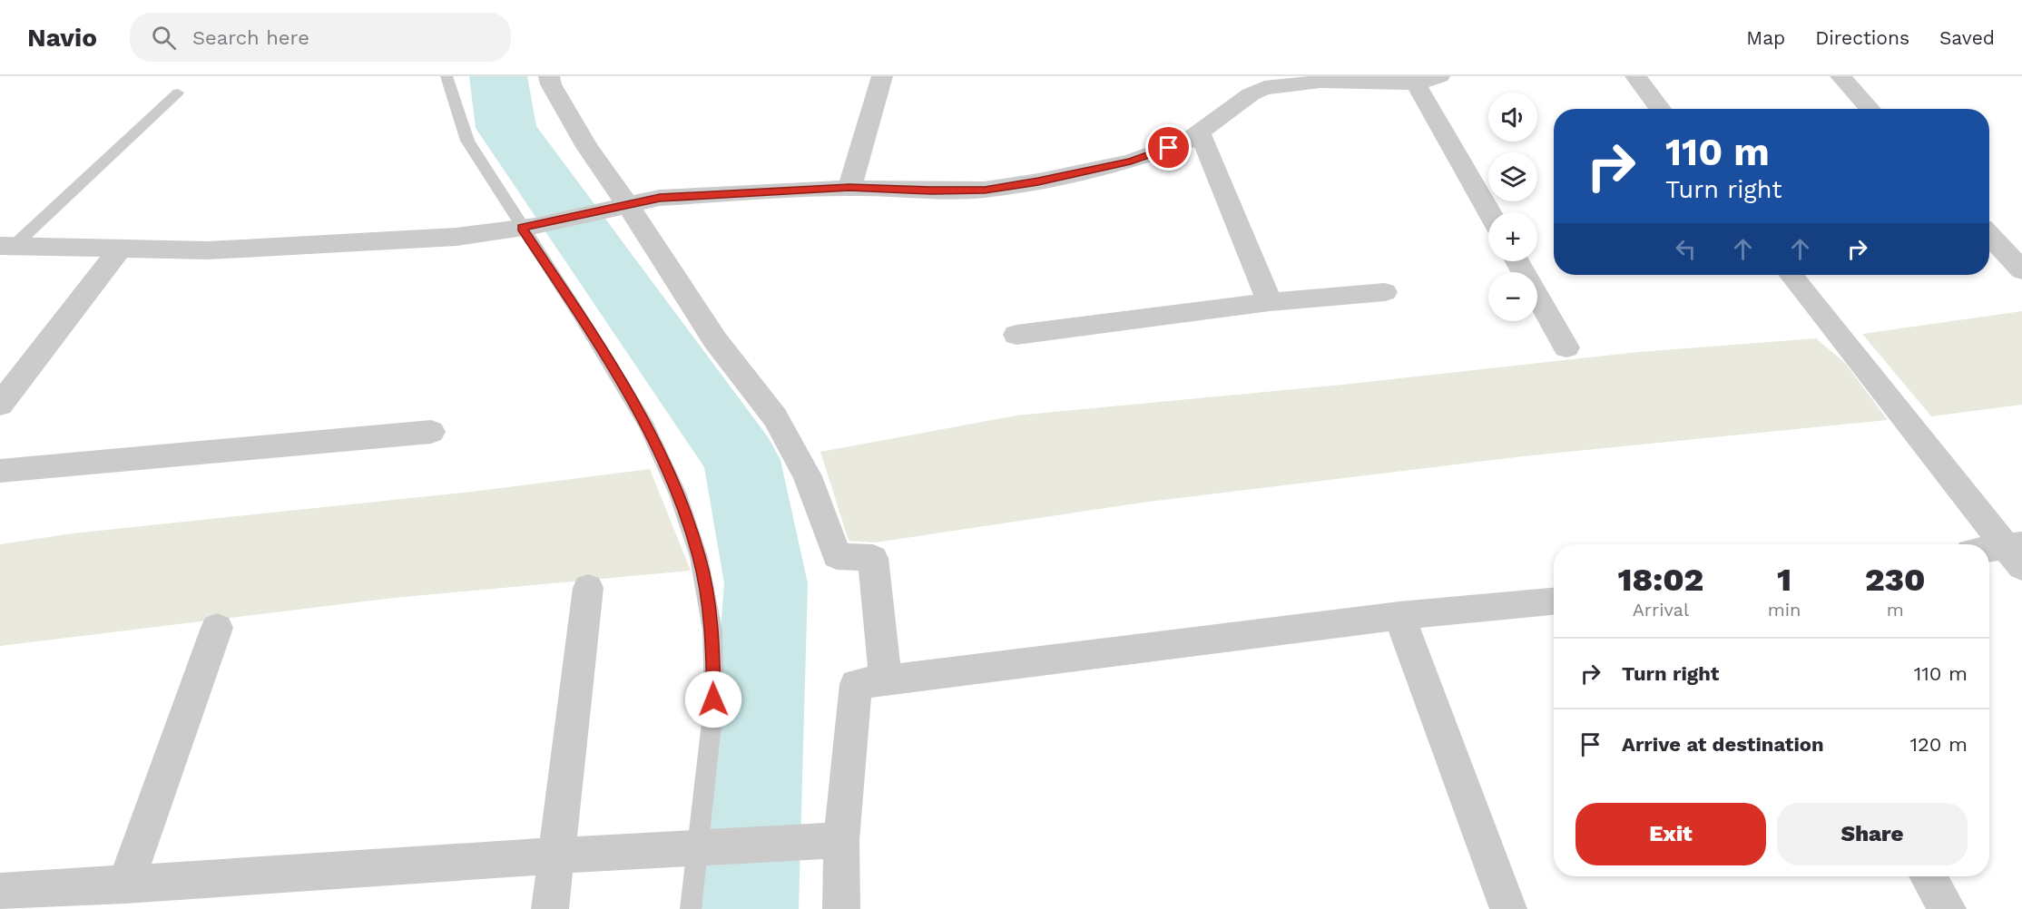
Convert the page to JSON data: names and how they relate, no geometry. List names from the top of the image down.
{
  "page": {
    "header": "Navio",
    "search": "Search here",
    "nav": ["Map", "Directions", "Saved"],
    "map_buttons": ["+", "−"],
    "turn": ["110 m", "Turn right"],
    "eta": [
      "18:02",
      "Arrival",
      "1",
      "min",
      "230",
      "m"
    ],
    "list": [
      {
        "name": "Turn right",
        "value": "110 m"
      },
      {
        "name": "Arrive at destination",
        "value": "120 m"
      }
    ],
    "buttons": ["Exit", "Share"]
  }
}
